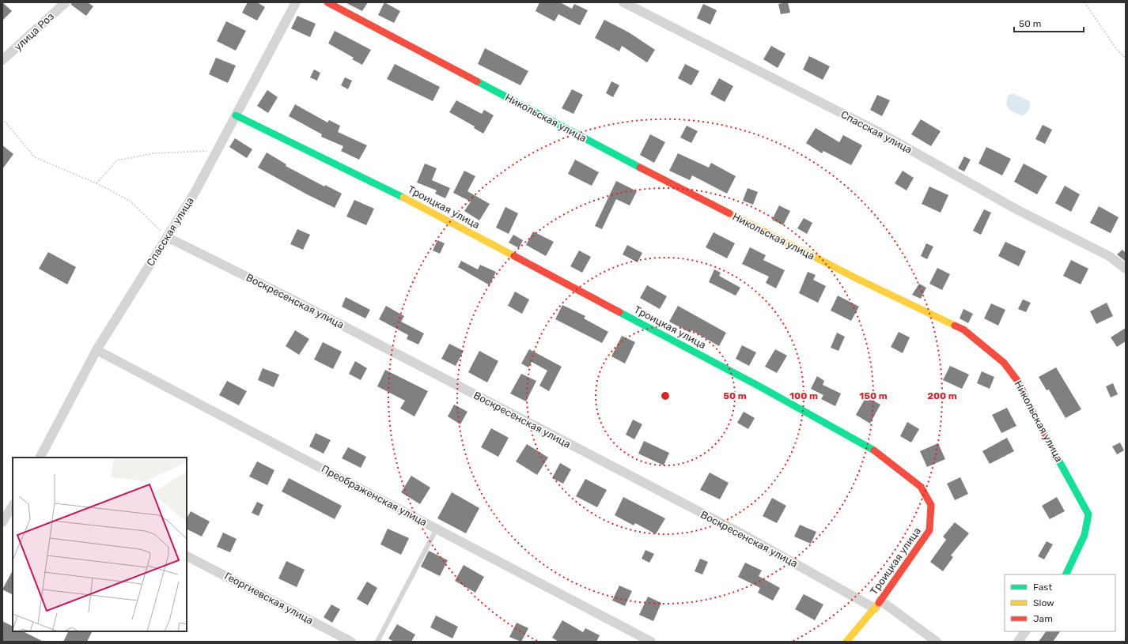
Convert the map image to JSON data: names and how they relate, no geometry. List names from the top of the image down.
{
  "streets": {
    "street": [
      "улица Роз",
      "Никольская улица",
      "Спасская улица",
      "Троицкая улица",
      "Воскресенская улица",
      "Преображенская улица",
      "Георгиевская улица"
    ]
  },
  "crossings": [
    ["Спасская улица", "Троицкая улица"],
    ["Спасская улица", "Воскресенская улица"],
    ["Спасская улица", "Преображенская улица"],
    ["Троицкая улица", "Воскресенская улица"]
  ],
  "legend": ["Fast", "Slow", "Jam"],
  "scale_bar": "50 m",
  "rings": [
    "50 m",
    "100 m",
    "150 m",
    "200 m"
  ]
}
